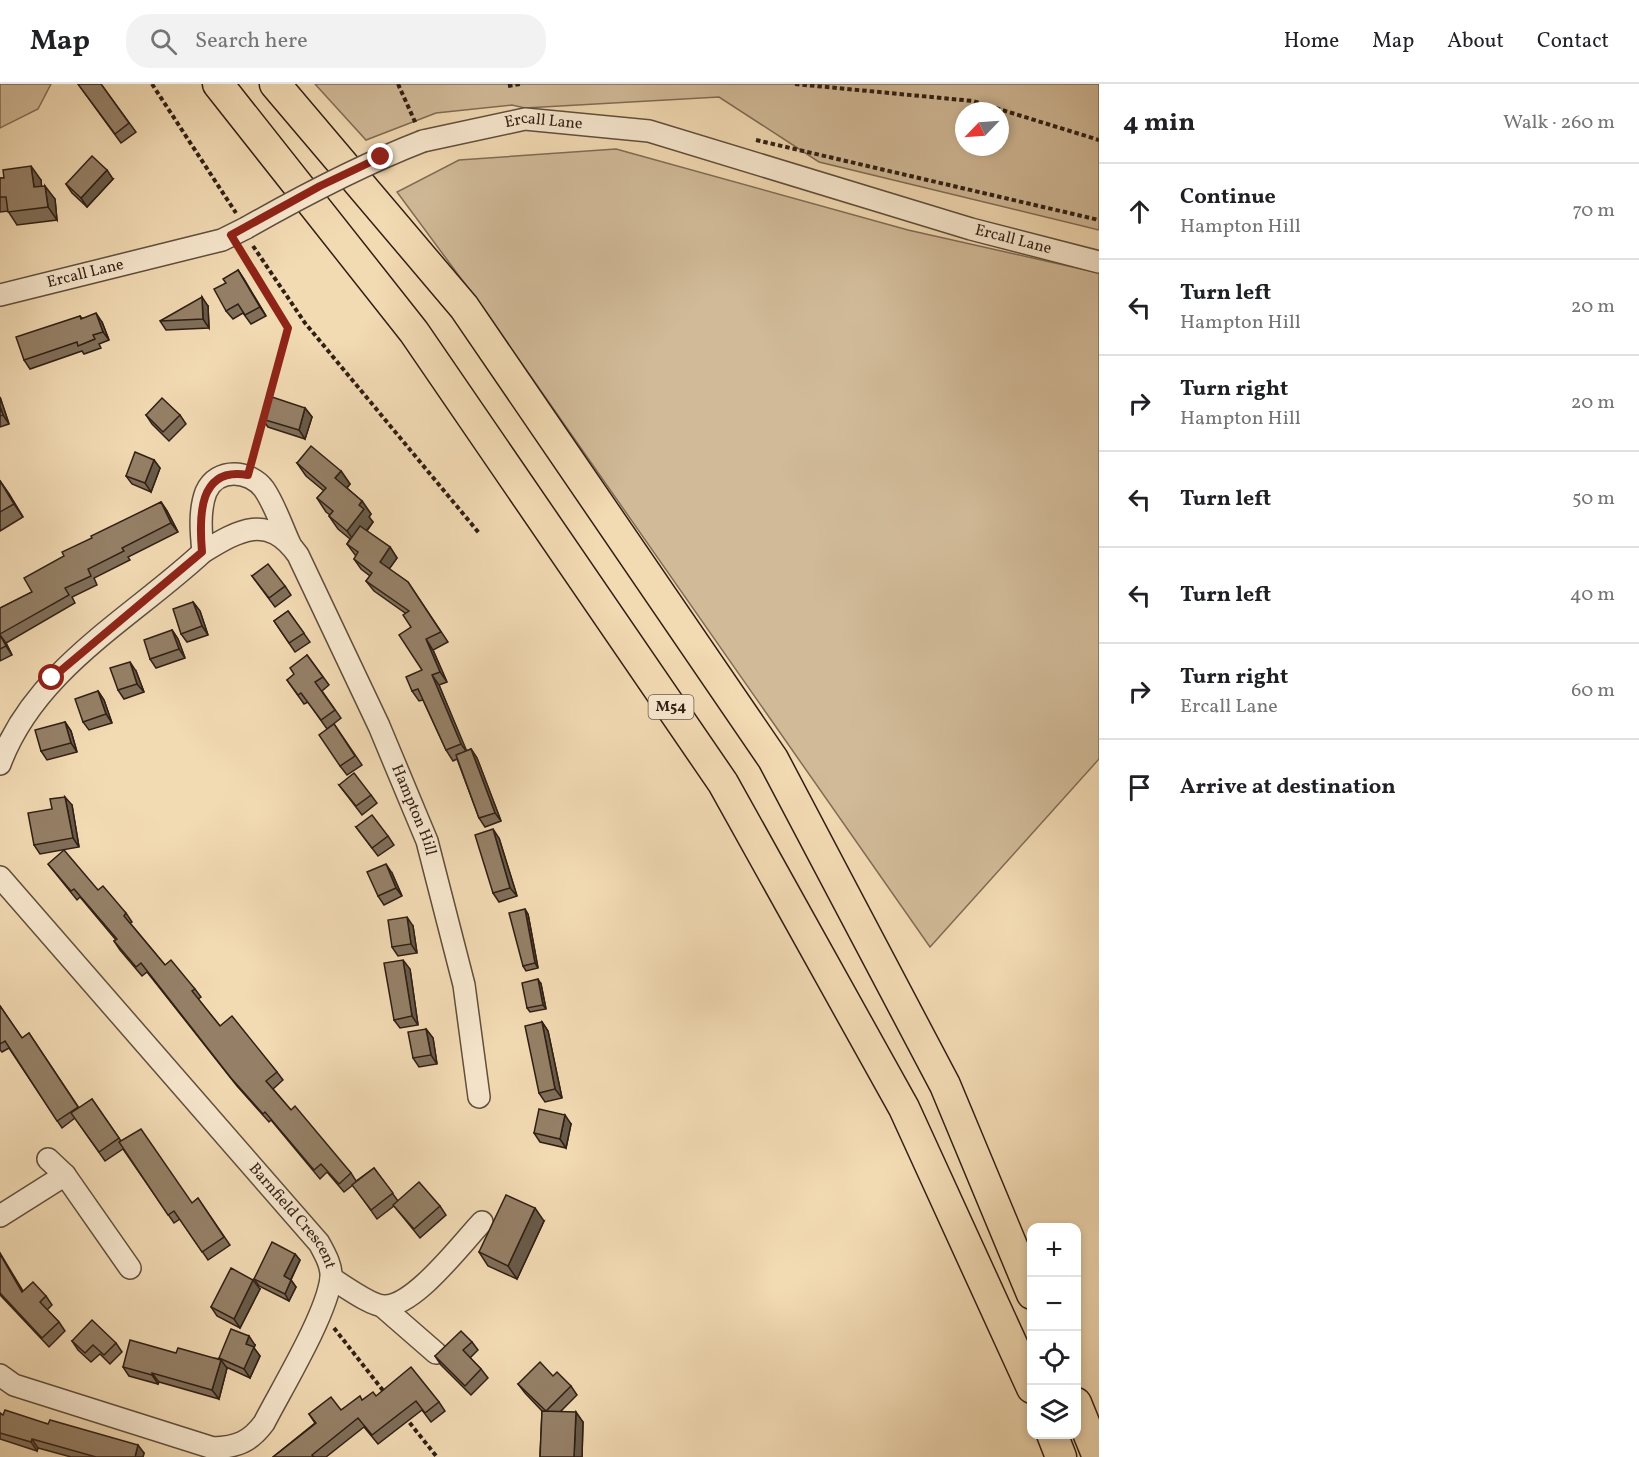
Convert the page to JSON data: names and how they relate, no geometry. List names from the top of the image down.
{
  "streets": {
    "highway": ["M54"],
    "street": ["Ercall Lane", "Hampton Hill", "Barnfield Crescent"]
  },
  "north": "bottom left",
  "page": {
    "header": "Map",
    "search": "Search here",
    "nav": [
      "Home",
      "Map",
      "About",
      "Contact"
    ],
    "heading": ["4 min", "Walk · 260 m"],
    "list": [
      ["Continue", "Hampton Hill", "70 m"],
      ["Turn left", "Hampton Hill", "20 m"],
      ["Turn right", "Hampton Hill", "20 m"],
      ["Turn left", "50 m"],
      ["Turn left", "40 m"],
      ["Turn right", "Ercall Lane", "60 m"],
      "Arrive at destination"
    ],
    "map_buttons": ["+", "−"]
  }
}
